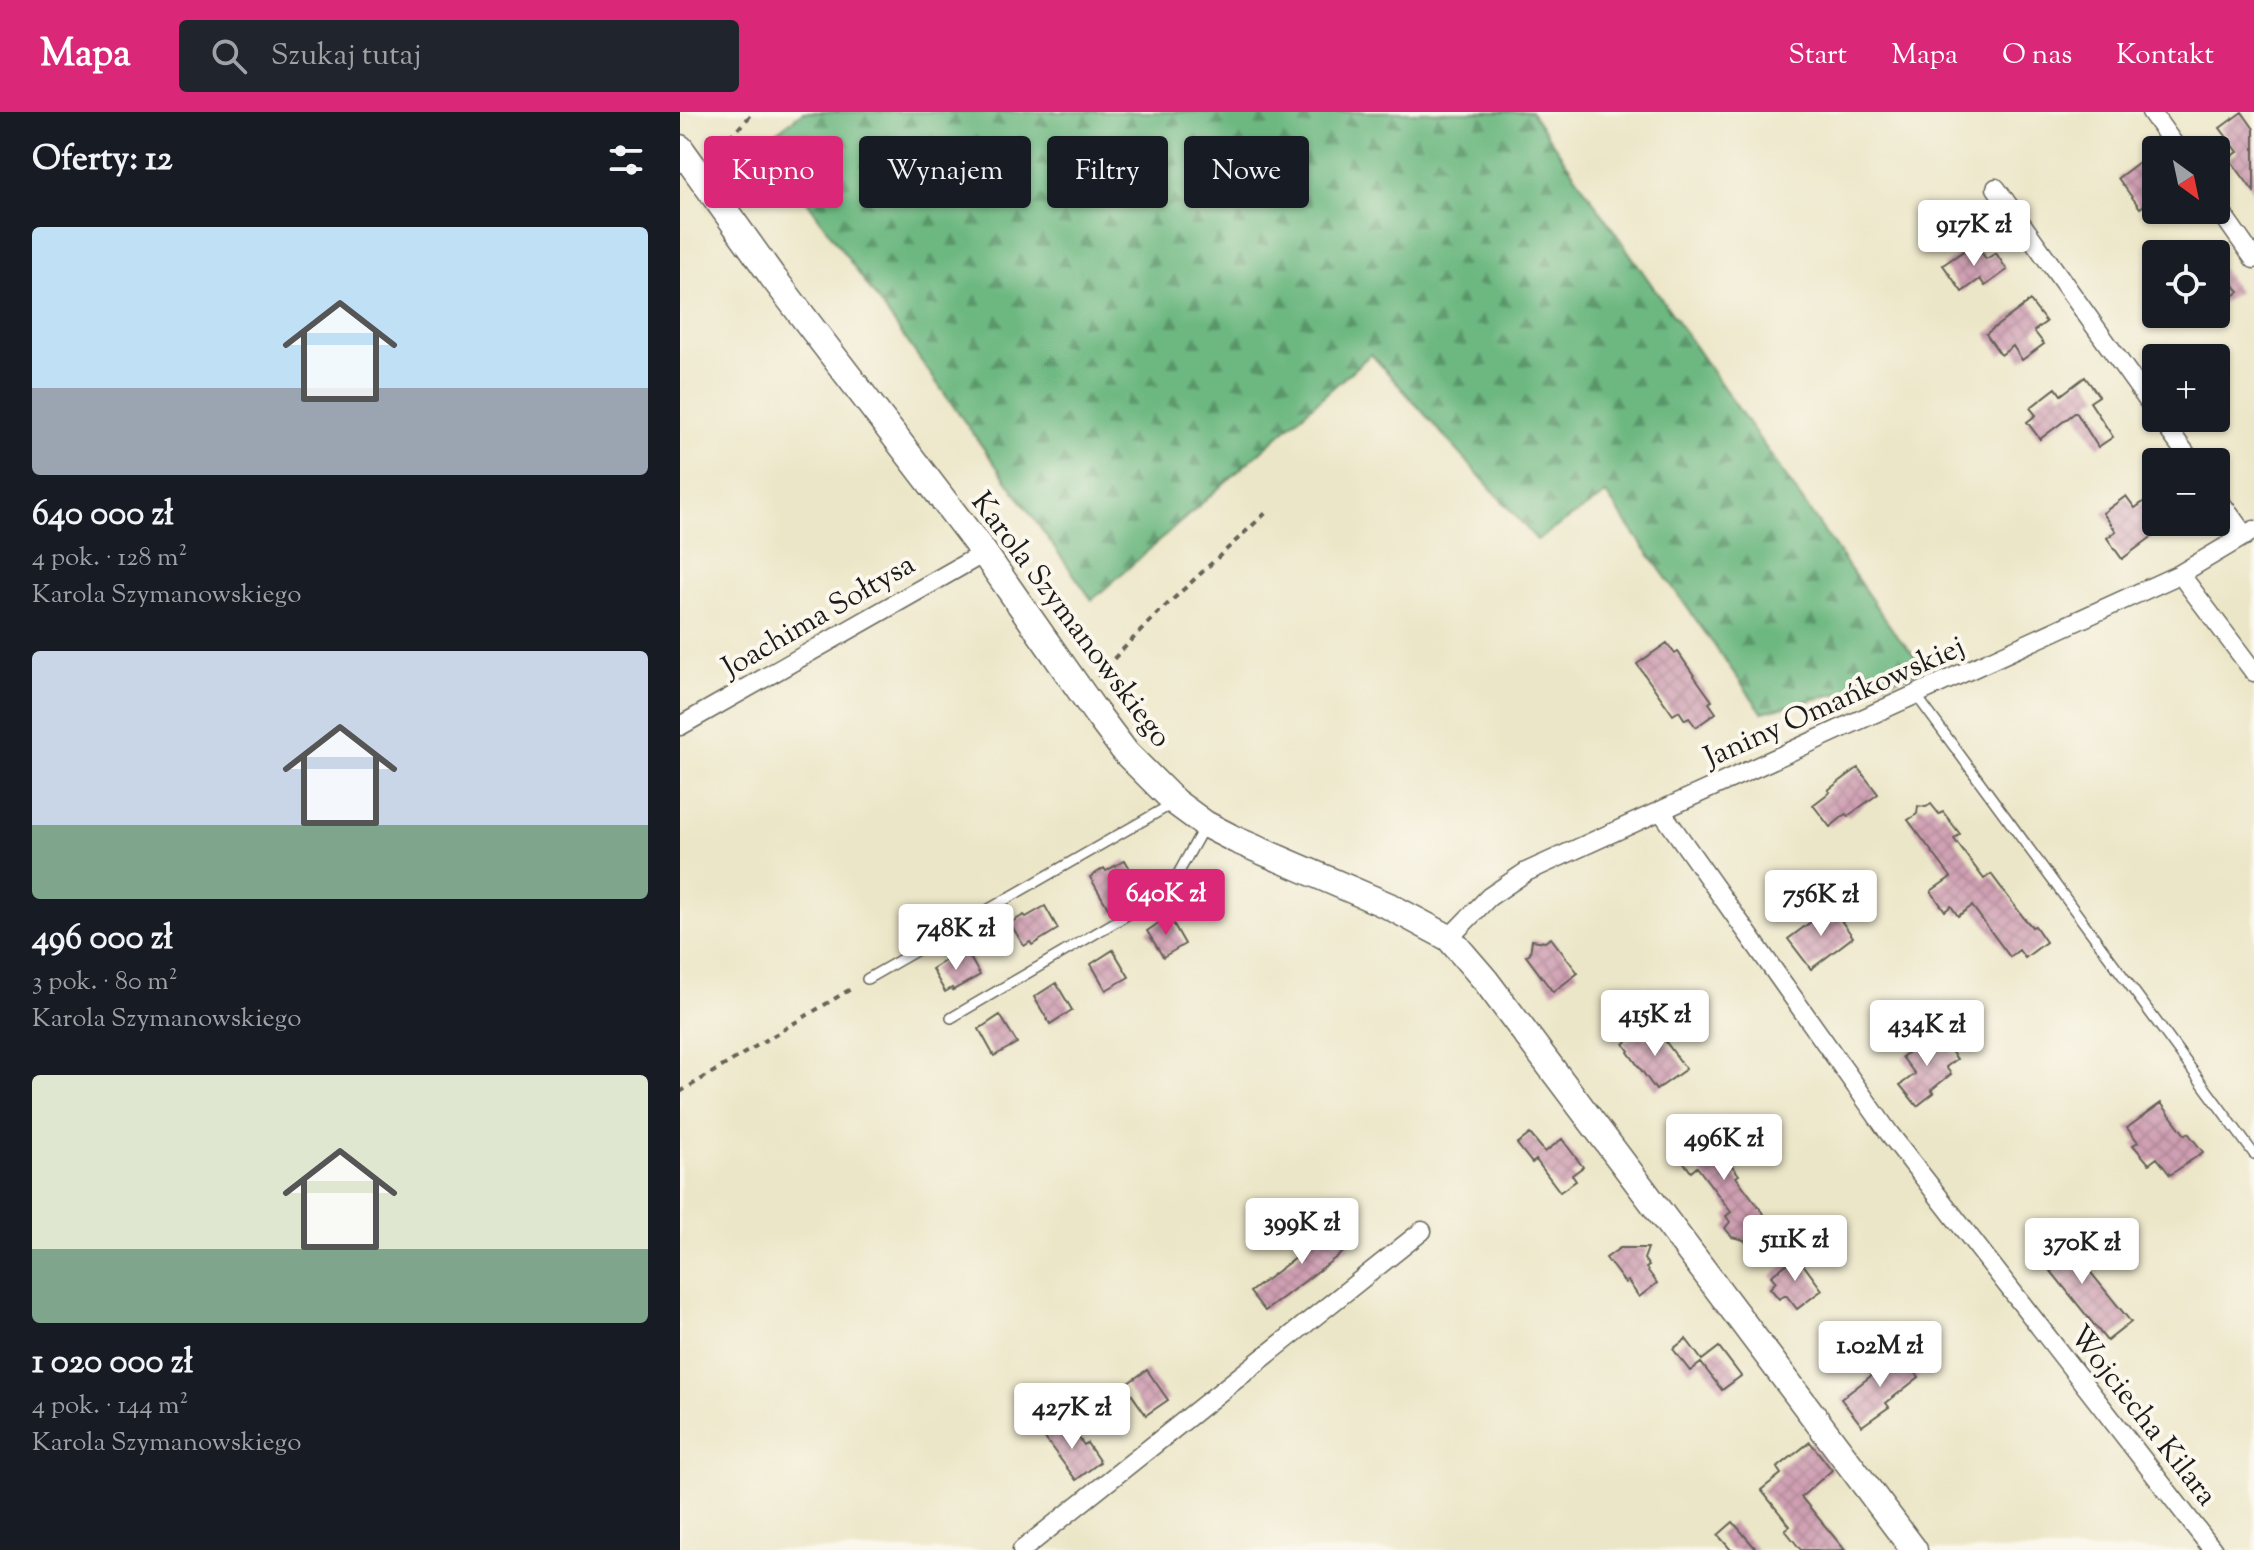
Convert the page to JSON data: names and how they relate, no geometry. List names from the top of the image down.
{
  "streets": {
    "street": [
      "Joachima Sołtysa",
      "Karola Szymanowskiego",
      "Janiny Omańkowskiej",
      "Wojciecha Kilara"
    ]
  },
  "crossings": [
    ["Joachima Sołtysa", "Karola Szymanowskiego"],
    ["Karola Szymanowskiego", "Janiny Omańkowskiej"],
    ["Janiny Omańkowskiej", "Wojciecha Kilara"]
  ],
  "north": "bottom right",
  "page": {
    "header": "Mapa",
    "search": "Szukaj tutaj",
    "nav": [
      "Start",
      "Mapa",
      "O nas",
      "Kontakt"
    ],
    "heading": "Oferty: 12",
    "map_buttons": ["+", "−"],
    "chip": [
      "Kupno",
      "Wynajem",
      "Filtry",
      "Nowe"
    ],
    "price": [
      "917K zł",
      "640K zł",
      "756K zł",
      "748K zł",
      "415K zł",
      "434K zł",
      "496K zł",
      "399K zł",
      "511K zł",
      "370K zł",
      "1.02M zł",
      "427K zł"
    ],
    "list": [
      {
        "name": "640 000 zł",
        "note": "4 pok. · 128 m² · Karola Szymanowskiego"
      },
      {
        "name": "496 000 zł",
        "note": "3 pok. · 80 m² · Karola Szymanowskiego"
      },
      {
        "name": "1 020 000 zł",
        "note": "4 pok. · 144 m² · Karola Szymanowskiego"
      }
    ]
  }
}
